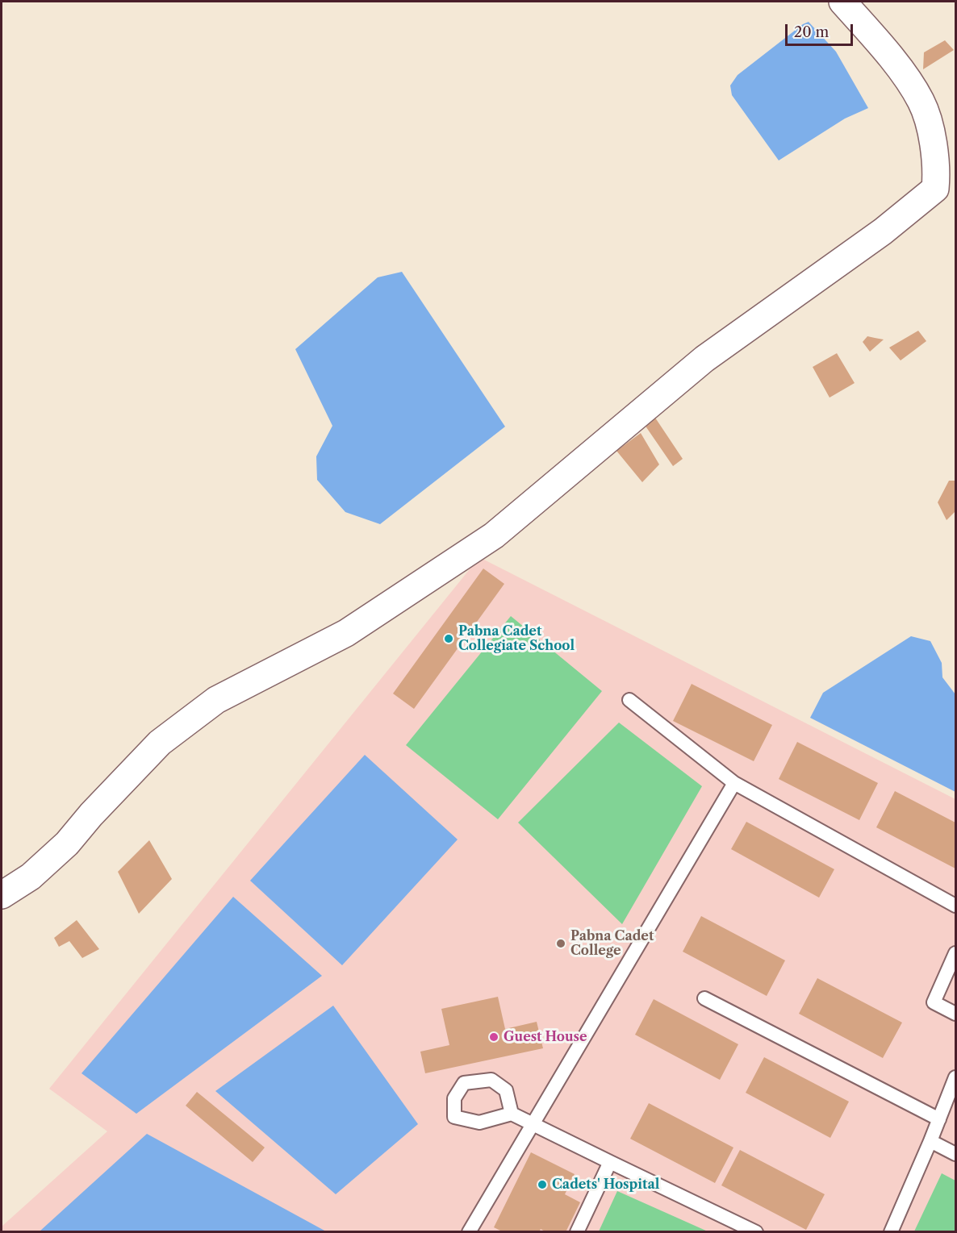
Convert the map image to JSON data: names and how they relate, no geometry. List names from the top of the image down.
{
  "places": [
    "Pabna Cadet Collegiate School",
    "Pabna Cadet College",
    "Guest House",
    "Cadets' Hospital"
  ],
  "scale_bar": "20 m"
}
